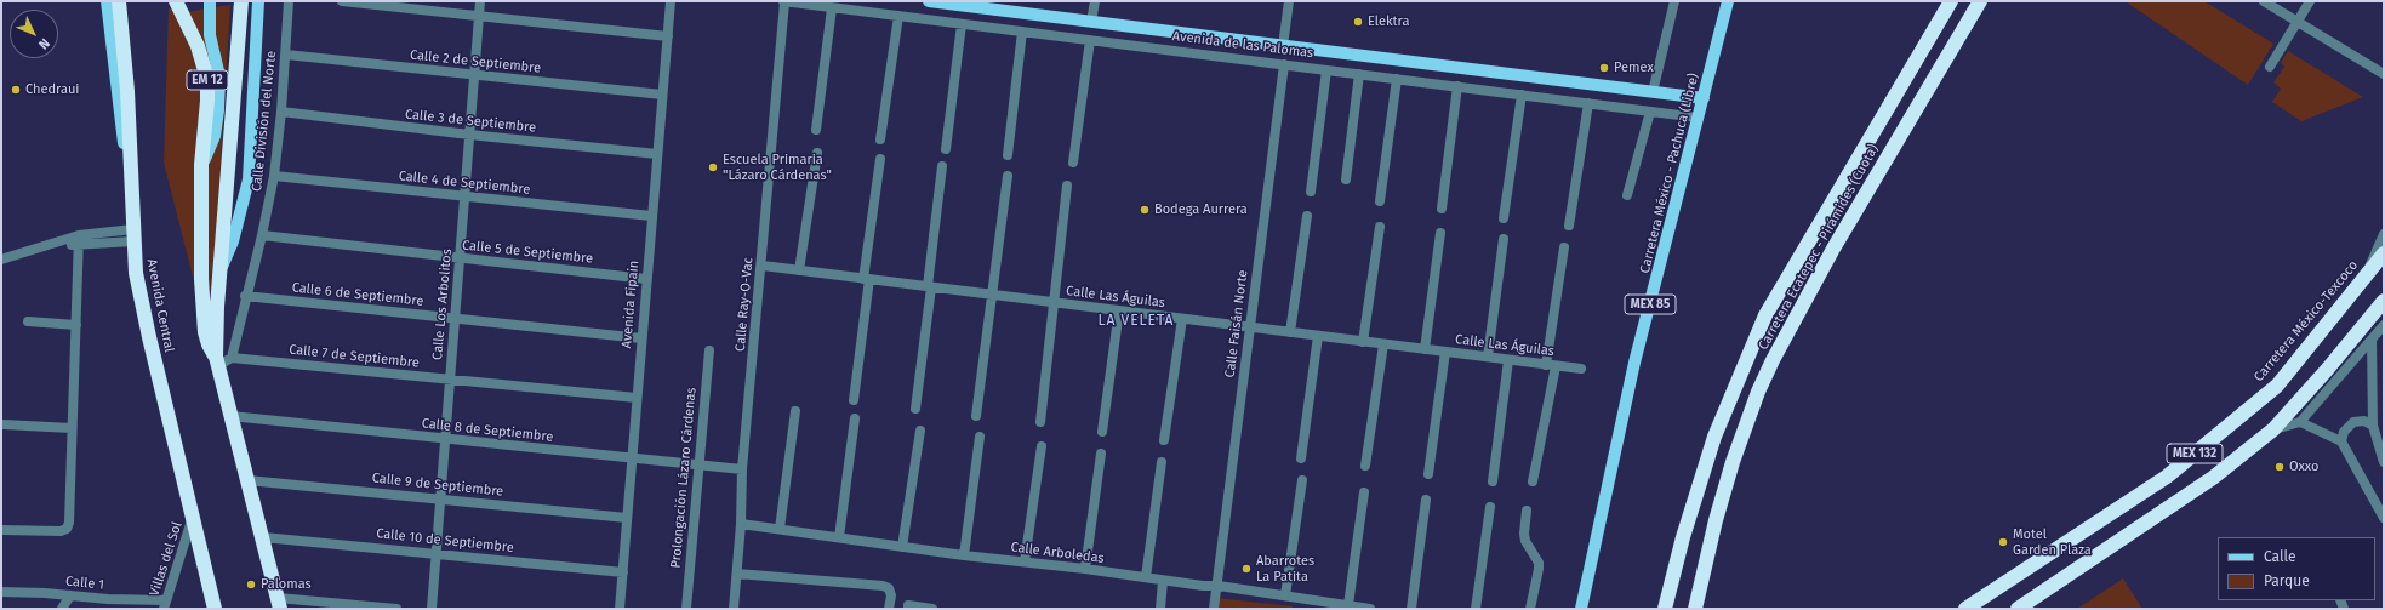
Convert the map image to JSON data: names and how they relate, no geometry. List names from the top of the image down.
{
  "streets": {
    "highway": [
      "EM 12",
      "Carretera Ecatepec - Pirámides (Cuota)",
      "Avenida Central",
      "Carretera México-Texcoco",
      "MEX 132"
    ],
    "main road": ["Avenida de las Palomas", "Carretera México - Pachuca (Libre)", "MEX 85"],
    "street": [
      "Calle 2 de Septiembre",
      "Calle División del Norte",
      "Calle 3 de Septiembre",
      "Calle 4 de Septiembre",
      "Calle 5 de Septiembre",
      "Calle 6 de Septiembre",
      "Calle Las Águilas",
      "Calle Los Arbolitos",
      "Avenida Fipain",
      "Calle Ray-O-Vac",
      "Calle Faisán Norte",
      "Calle 7 de Septiembre",
      "Calle 8 de Septiembre",
      "Prolongación Lázaro Cárdenas",
      "Calle 9 de Septiembre",
      "Calle 10 de Septiembre",
      "Calle Arboledas",
      "Villas del Sol",
      "Calle 1"
    ]
  },
  "crossings": [
    ["Avenida de las Palomas", "Carretera México - Pachuca (Libre)"],
    ["Avenida de las Palomas", "Calle Ray-O-Vac"],
    ["Avenida de las Palomas", "Calle Faisán Norte"],
    ["Calle 2 de Septiembre", "Calle División del Norte"],
    ["Calle 2 de Septiembre", "Calle Los Arbolitos"],
    ["Calle 2 de Septiembre", "Avenida Fipain"],
    ["Calle División del Norte", "Calle 3 de Septiembre"],
    ["Calle División del Norte", "Calle 4 de Septiembre"],
    ["Calle División del Norte", "Calle 5 de Septiembre"],
    ["Calle División del Norte", "Calle 6 de Septiembre"],
    ["Calle División del Norte", "Calle 7 de Septiembre"],
    ["Calle 3 de Septiembre", "Calle Los Arbolitos"],
    ["Calle 3 de Septiembre", "Avenida Fipain"],
    ["Calle 4 de Septiembre", "Calle Los Arbolitos"],
    ["Calle 4 de Septiembre", "Avenida Fipain"],
    ["Calle 5 de Septiembre", "Calle Los Arbolitos"],
    ["Calle 5 de Septiembre", "Avenida Fipain"],
    ["Calle 6 de Septiembre", "Calle Los Arbolitos"],
    ["Calle 6 de Septiembre", "Avenida Fipain"],
    ["Calle Las Águilas", "Calle Ray-O-Vac"],
    ["Calle Las Águilas", "Calle Faisán Norte"],
    ["Calle Los Arbolitos", "Calle 7 de Septiembre"],
    ["Calle Los Arbolitos", "Calle 8 de Septiembre"],
    ["Calle Los Arbolitos", "Calle 9 de Septiembre"],
    ["Calle Los Arbolitos", "Calle 10 de Septiembre"],
    ["Avenida Fipain", "Calle 7 de Septiembre"],
    ["Avenida Fipain", "Calle 8 de Septiembre"],
    ["Avenida Fipain", "Calle 9 de Septiembre"],
    ["Avenida Fipain", "Calle 10 de Septiembre"],
    ["Calle Ray-O-Vac", "Calle 8 de Septiembre"],
    ["Calle Ray-O-Vac", "Calle Arboledas"],
    ["Avenida Central", "Villas del Sol"],
    ["Calle Faisán Norte", "Calle Arboledas"],
    ["Calle 8 de Septiembre", "Prolongación Lázaro Cárdenas"],
    ["Villas del Sol", "Calle 1"]
  ],
  "districts": ["LA VELETA"],
  "places": [
    "Elektra",
    "Pemex",
    "Chedraui",
    "Escuela Primaria \"Lázaro Cárdenas\"",
    "Bodega Aurrera",
    "Oxxo",
    "Motel Garden Plaza",
    "Abarrotes La Patita",
    "Palomas"
  ],
  "legend": ["Calle", "Parque"],
  "north": "bottom right"
}
